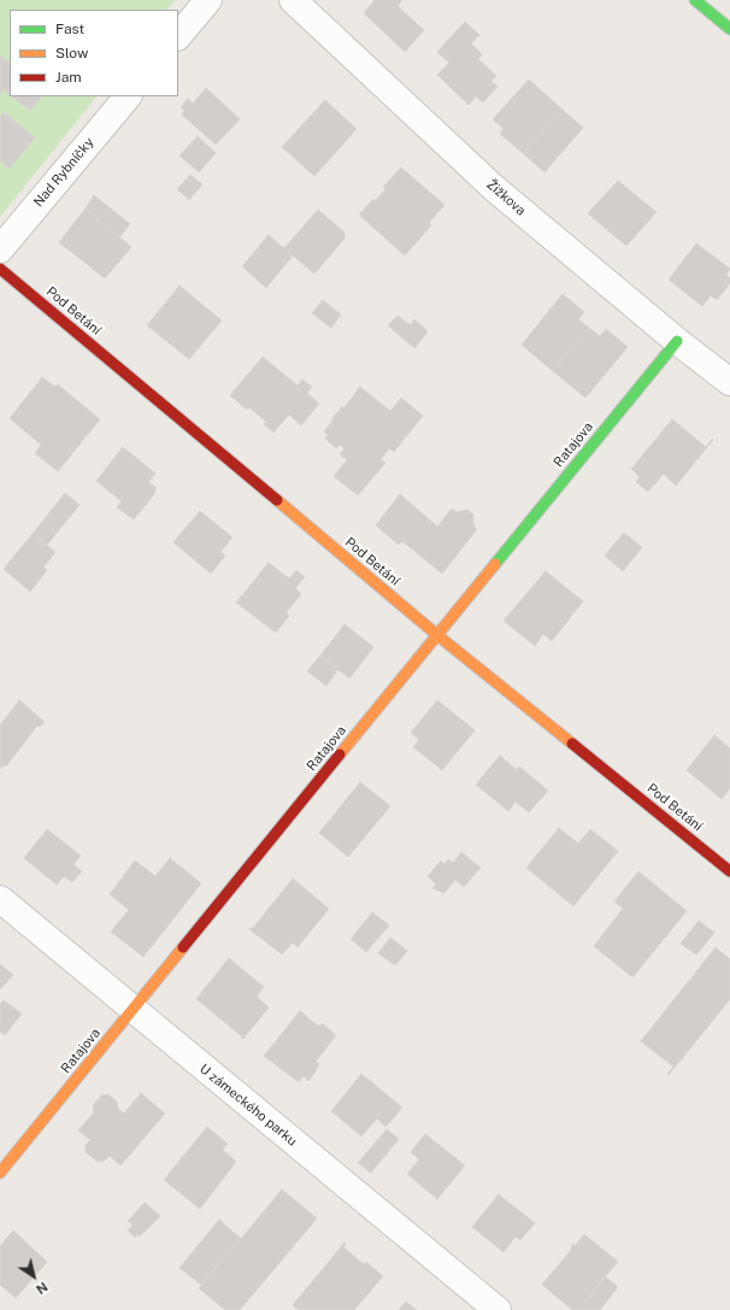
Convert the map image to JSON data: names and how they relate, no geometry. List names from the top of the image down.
{
  "streets": {
    "street": [
      "Nad Rybníčky",
      "Žižkova",
      "Pod Betání",
      "Ratajova",
      "U zámeckého parku"
    ]
  },
  "crossings": [
    ["Žižkova", "Ratajova"],
    ["Pod Betání", "Ratajova"],
    ["Ratajova", "U zámeckého parku"]
  ],
  "legend": ["Fast", "Slow", "Jam"],
  "north": "bottom right"
}
